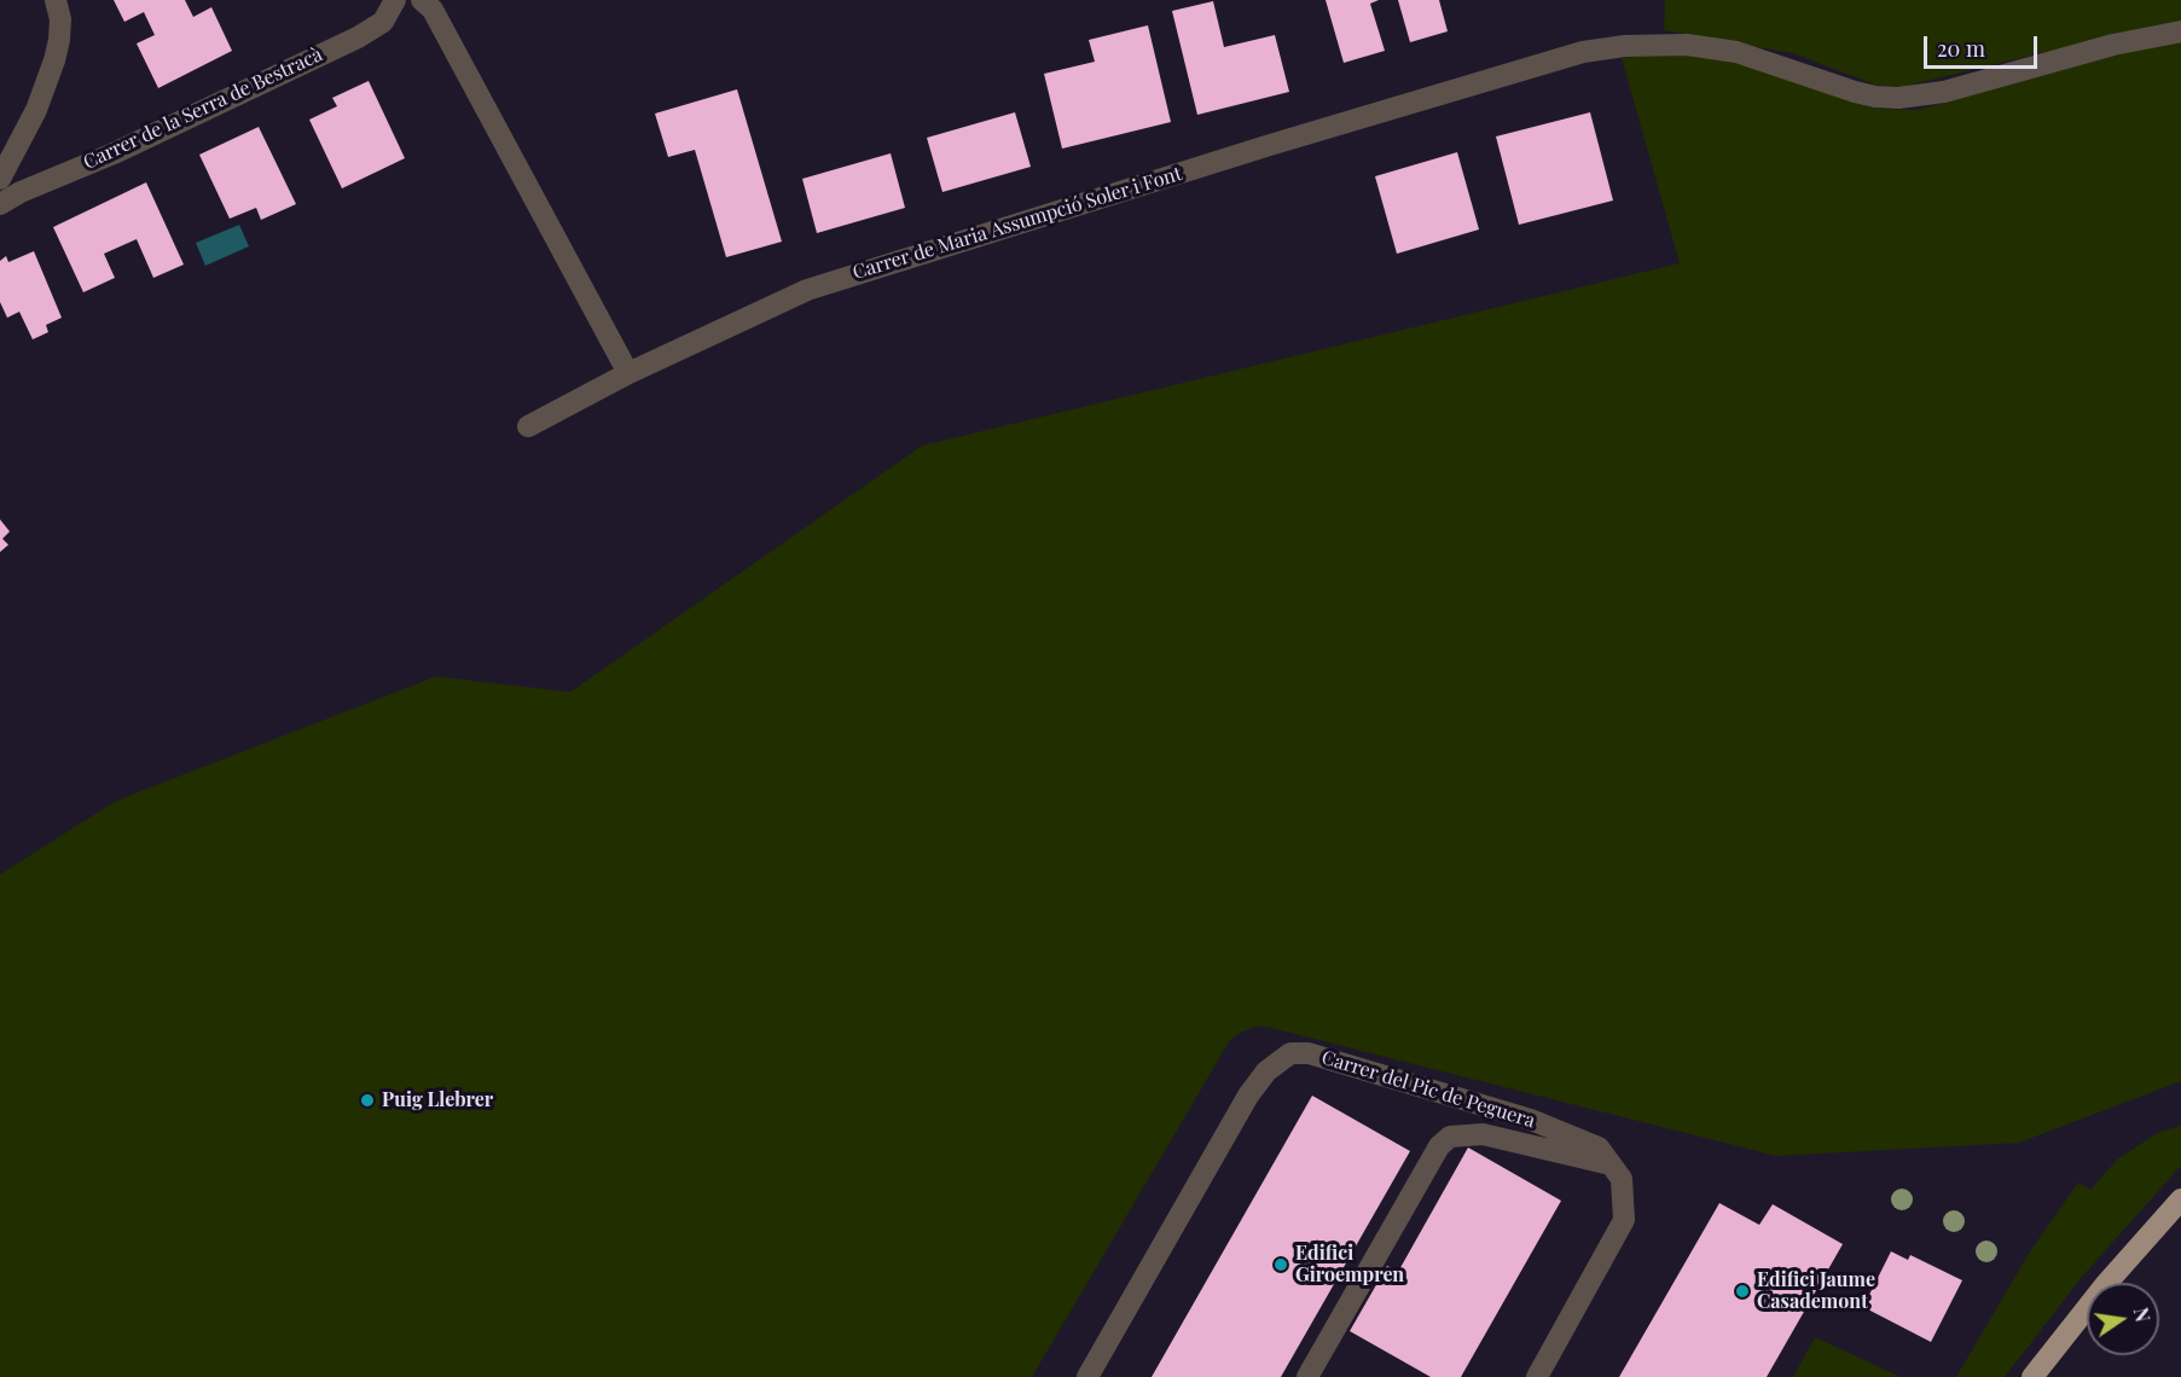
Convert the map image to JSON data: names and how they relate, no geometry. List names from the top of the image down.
{
  "streets": {
    "street": ["Carrer de la Serra de Bestracà", "Carrer de Maria Assumpció Soler i Font", "Carrer del Pic de Peguera"]
  },
  "places": ["Puig Llebrer", "Edifici Giroempren", "Edifici Jaume Casademont"],
  "scale_bar": "20 m",
  "north": "right"
}
